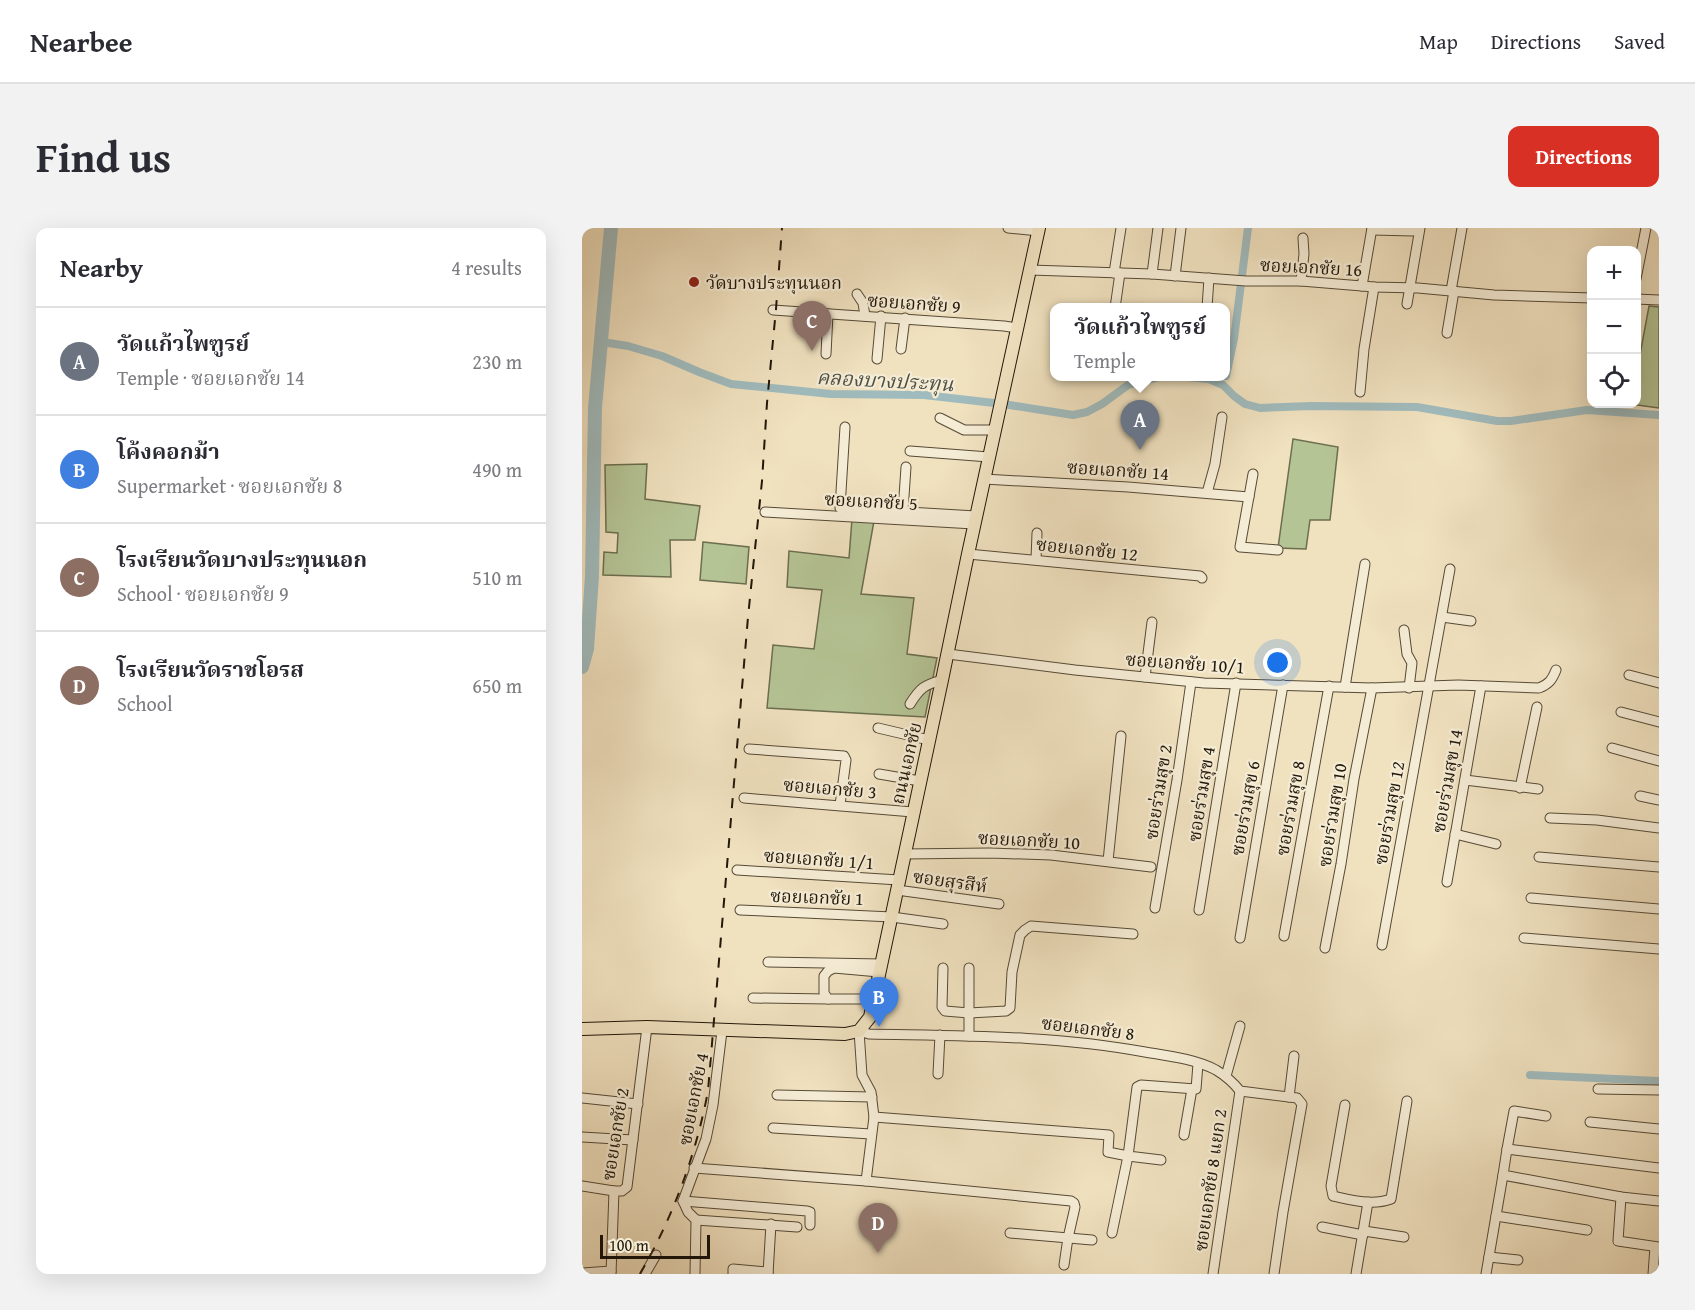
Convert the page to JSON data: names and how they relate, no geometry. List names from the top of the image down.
{
  "streets": {
    "main road": ["ถนนเอกชัย"],
    "street": [
      "ซอยเอกชัย 16",
      "ซอยเอกชัย 9",
      "ซอยเอกชัย 14",
      "ซอยเอกชัย 5",
      "ซอยเอกชัย 12",
      "ซอยเอกชัย 10/1",
      "ซอยร่วมสุข 14",
      "ซอยเอกชัย 3",
      "ซอยร่วมสุข 2",
      "ซอยร่วมสุข 4",
      "ซอยร่วมสุข 6",
      "ซอยร่วมสุข 8",
      "ซอยร่วมสุข 12",
      "ซอยร่วมสุข 10",
      "ซอยเอกชัย 10",
      "ซอยเอกชัย 1/1",
      "ซอยสุรสีห์",
      "ซอยเอกชัย 1",
      "ซอยเอกชัย 8",
      "ซอยเอกชัย 4",
      "ซอยเอกชัย 2",
      "ซอยเอกชัย 8 แยก 2"
    ]
  },
  "crossings": [
    ["ซอยเอกชัย 16", "ถนนเอกชัย"],
    ["ซอยเอกชัย 9", "ถนนเอกชัย"],
    ["ซอยเอกชัย 14", "ถนนเอกชัย"],
    ["ซอยเอกชัย 5", "ถนนเอกชัย"],
    ["ซอยเอกชัย 12", "ถนนเอกชัย"],
    ["ซอยเอกชัย 10/1", "ถนนเอกชัย"],
    ["ซอยเอกชัย 10/1", "ซอยร่วมสุข 14"],
    ["ซอยเอกชัย 10/1", "ซอยร่วมสุข 2"],
    ["ซอยเอกชัย 10/1", "ซอยร่วมสุข 4"],
    ["ซอยเอกชัย 10/1", "ซอยร่วมสุข 6"],
    ["ซอยเอกชัย 10/1", "ซอยร่วมสุข 8"],
    ["ซอยเอกชัย 10/1", "ซอยร่วมสุข 12"],
    ["ซอยเอกชัย 10/1", "ซอยร่วมสุข 10"],
    ["ถนนเอกชัย", "ซอยเอกชัย 3"],
    ["ถนนเอกชัย", "ซอยเอกชัย 10"],
    ["ถนนเอกชัย", "ซอยเอกชัย 1/1"],
    ["ถนนเอกชัย", "ซอยสุรสีห์"],
    ["ถนนเอกชัย", "ซอยเอกชัย 1"],
    ["ถนนเอกชัย", "ซอยเอกชัย 8"],
    ["ซอยเอกชัย 1/1", "ซอยสุรสีห์"],
    ["ซอยเอกชัย 8", "ซอยเอกชัย 8 แยก 2"]
  ],
  "water": ["คลองบางประทุน"],
  "places": ["วัดบางประทุนนอก"],
  "scale_bar": "100 m",
  "page": {
    "header": "Nearbee",
    "nav": ["Map", "Directions", "Saved"],
    "title": "Find us",
    "buttons": "Directions",
    "heading": ["Nearby", "4 results"],
    "map_buttons": ["+", "−"],
    "pins": [
      "C",
      "A",
      "B",
      "D"
    ],
    "popup": ["วัดแก้วไพฑูรย์", "Temple"],
    "list": [
      {
        "mark": "A",
        "name": "วัดแก้วไพฑูรย์",
        "note": "Temple · ซอยเอกชัย 14",
        "value": "230 m"
      },
      {
        "mark": "B",
        "name": "โค้งคอกม้า",
        "note": "Supermarket · ซอยเอกชัย 8",
        "value": "490 m"
      },
      {
        "mark": "C",
        "name": "โรงเรียนวัดบางประทุนนอก",
        "note": "School · ซอยเอกชัย 9",
        "value": "510 m"
      },
      {
        "mark": "D",
        "name": "โรงเรียนวัดราชโอรส",
        "note": "School",
        "value": "650 m"
      }
    ],
    "scale": "100 m"
  }
}
